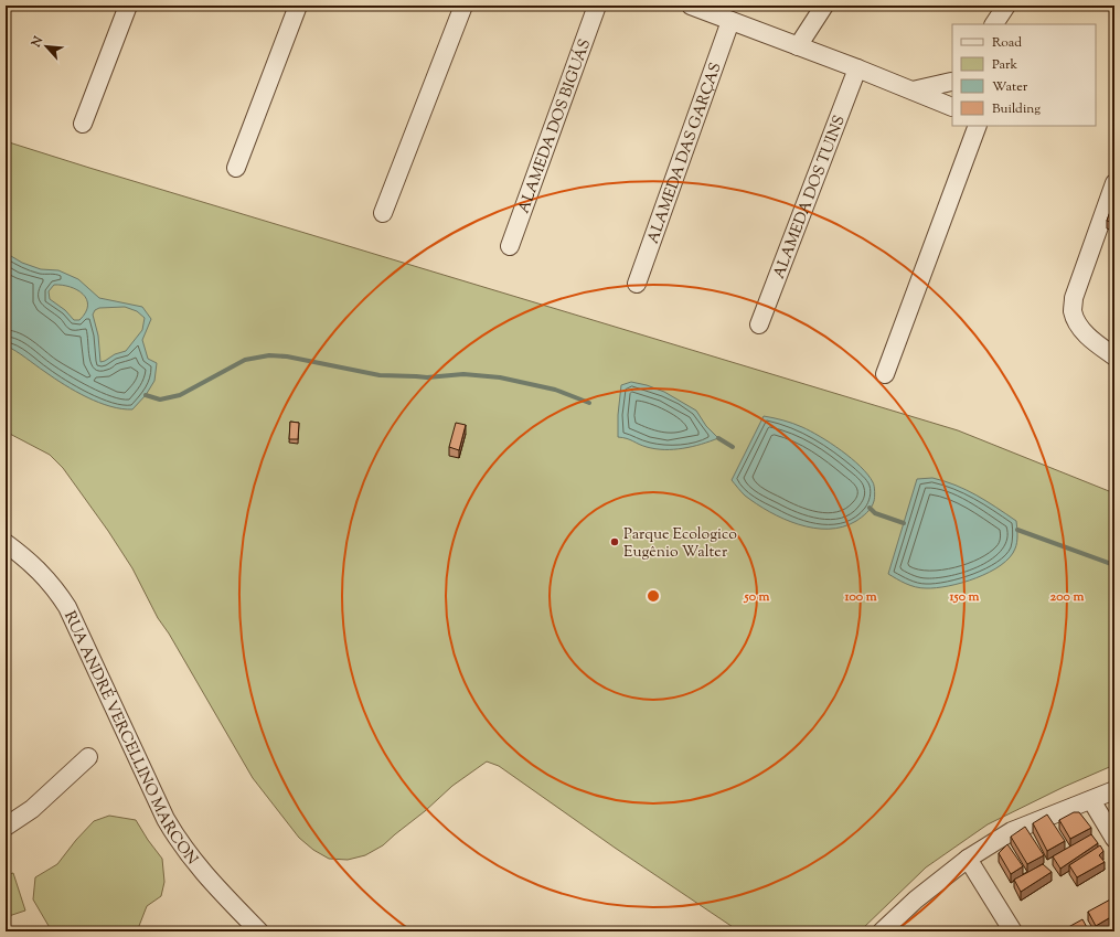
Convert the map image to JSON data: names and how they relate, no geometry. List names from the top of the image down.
{
  "streets": {
    "street": [
      "ALAMEDA DOS BIGUÁS",
      "ALAMEDA DAS GARÇAS",
      "ALAMEDA DOS TUINS",
      "RUA ANDRÉ VERCELLINO MARCON"
    ]
  },
  "places": ["Parque Ecologico Eugênio Walter"],
  "legend": [
    "Road",
    "Park",
    "Water",
    "Building"
  ],
  "north": "top left",
  "rings": [
    "50 m",
    "100 m",
    "150 m",
    "200 m"
  ]
}
